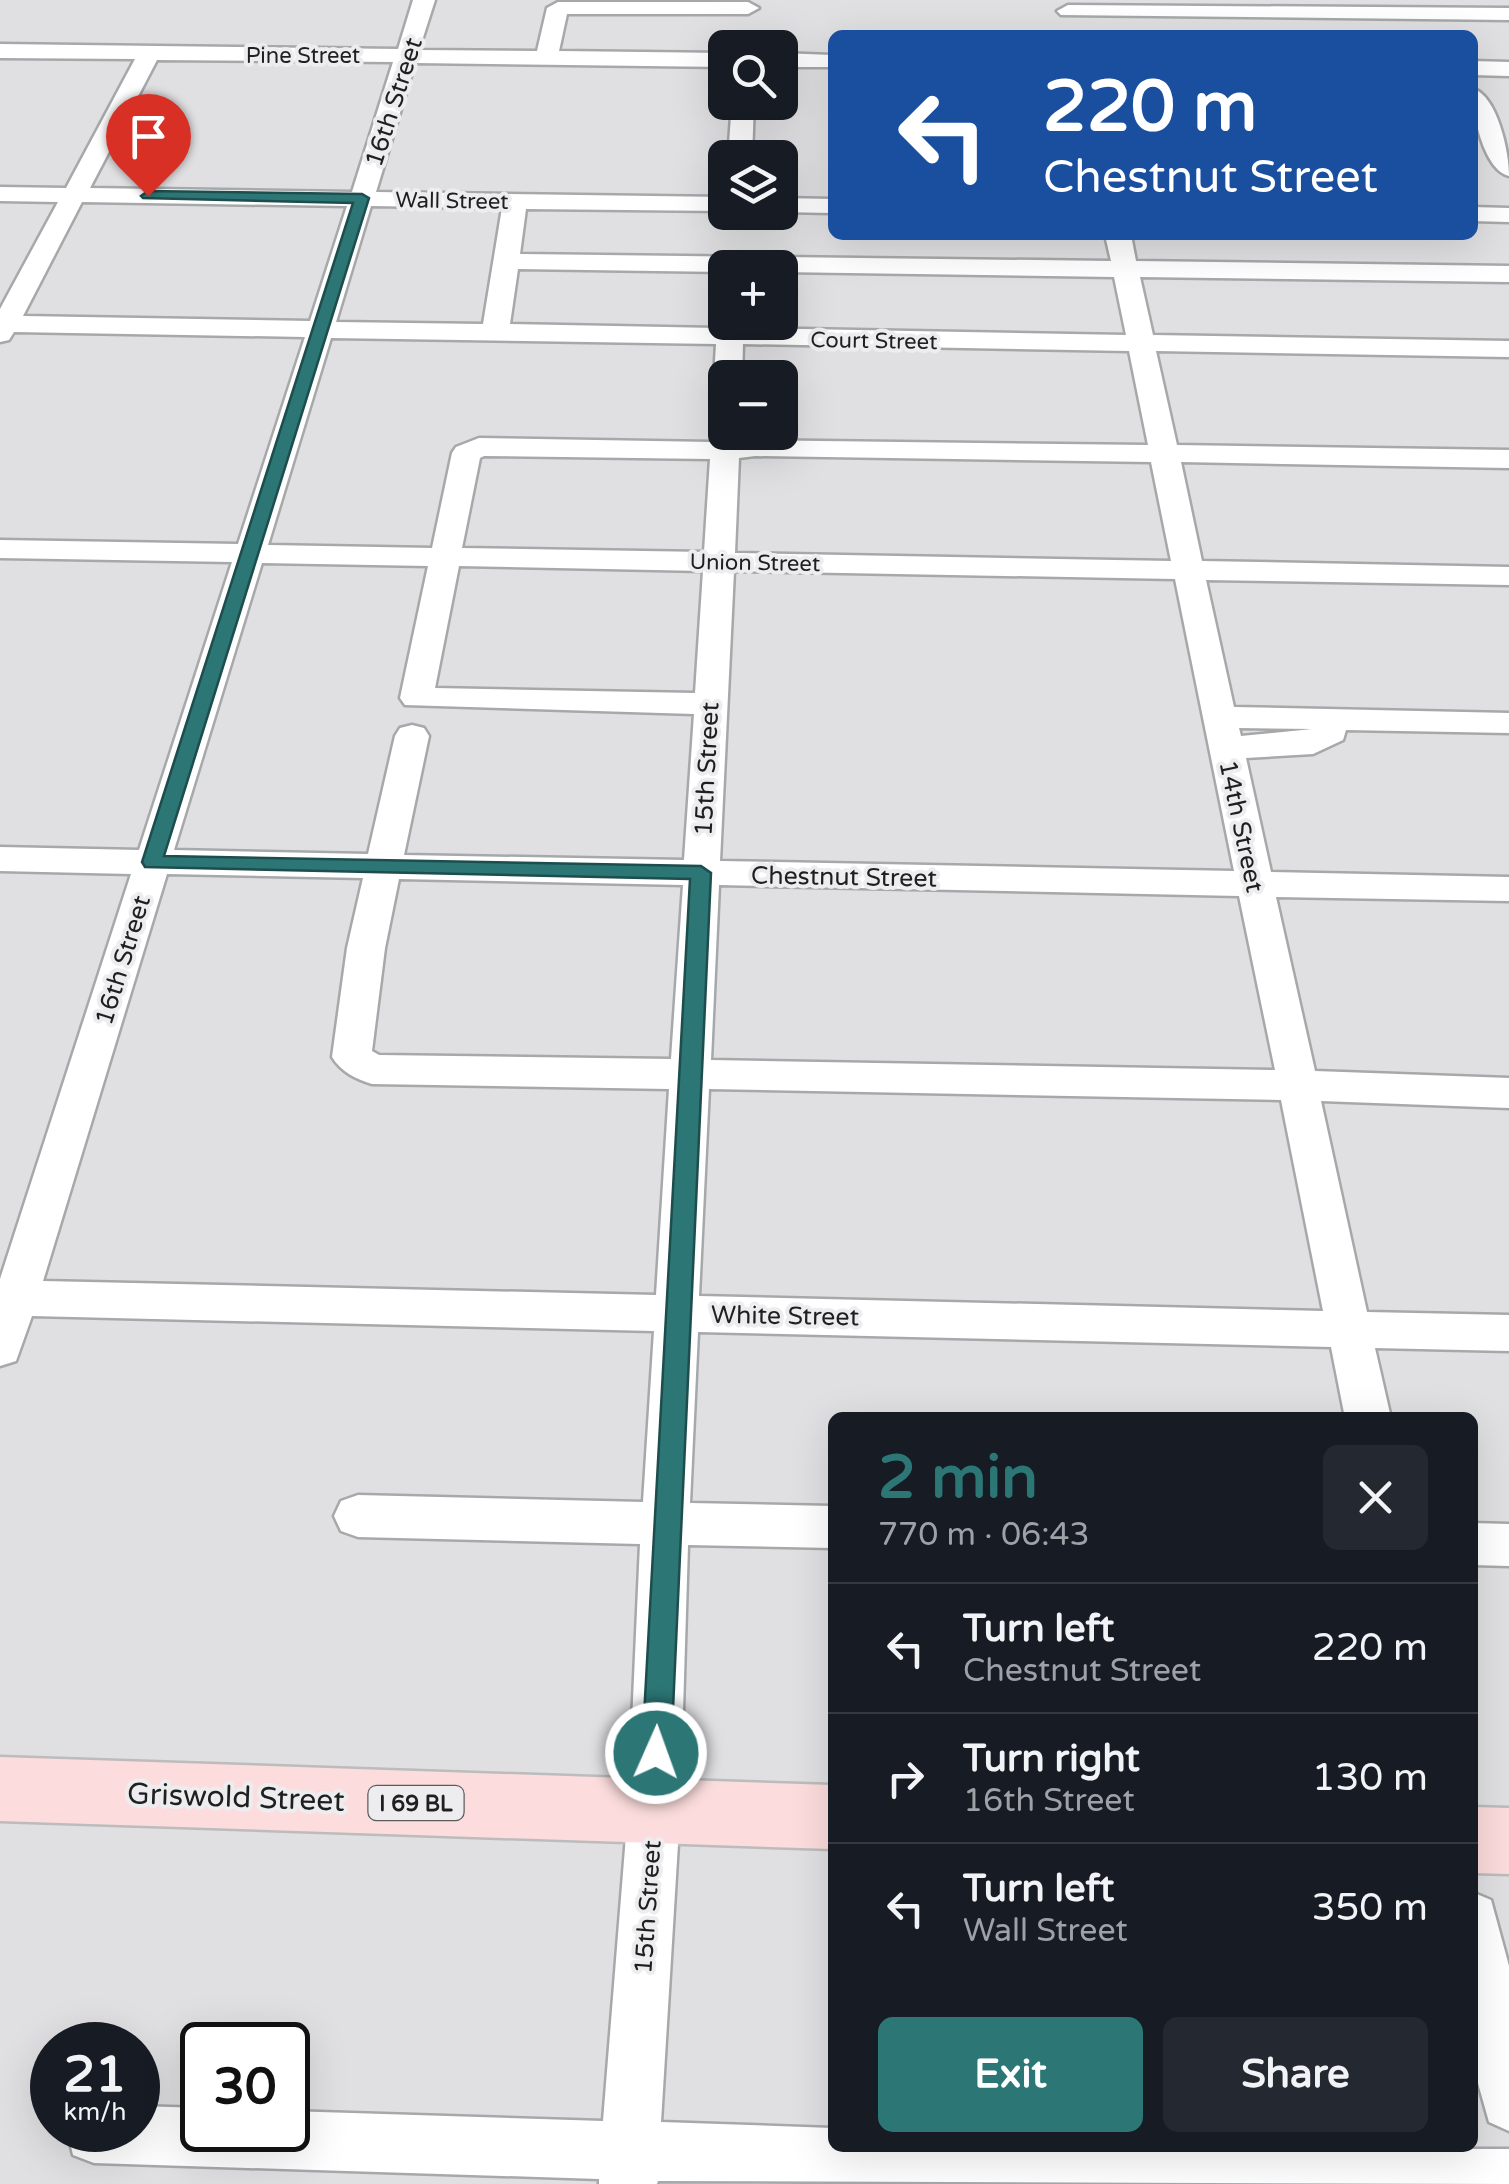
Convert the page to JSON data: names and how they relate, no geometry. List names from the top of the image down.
{
  "streets": {
    "main road": ["Griswold Street", "I 69 BL"],
    "street": [
      "Pine Street",
      "16th Street",
      "Wall Street",
      "Court Street",
      "Union Street",
      "15th Street",
      "14th Street",
      "Chestnut Street",
      "White Street"
    ]
  },
  "crossings": [
    ["Pine Street", "16th Street"],
    ["16th Street", "Wall Street"],
    ["16th Street", "Court Street"],
    ["16th Street", "Union Street"],
    ["16th Street", "Chestnut Street"],
    ["16th Street", "White Street"],
    ["Court Street", "14th Street"],
    ["Union Street", "15th Street"],
    ["Union Street", "14th Street"],
    ["15th Street", "Chestnut Street"],
    ["15th Street", "White Street"],
    ["15th Street", "Griswold Street"],
    ["14th Street", "Chestnut Street"],
    ["14th Street", "White Street"]
  ],
  "page": {
    "map_buttons": ["+", "−"],
    "turn": ["220 m", "Chestnut Street"],
    "heading": ["2 min", "770 m · 06:43"],
    "list": [
      {
        "name": "Turn left",
        "note": "Chestnut Street",
        "value": "220 m"
      },
      {
        "name": "Turn right",
        "note": "16th Street",
        "value": "130 m"
      },
      {
        "name": "Turn left",
        "note": "Wall Street",
        "value": "350 m"
      }
    ],
    "buttons": ["Exit", "Share"],
    "speed": "21 km/h",
    "limit": "30"
  }
}
